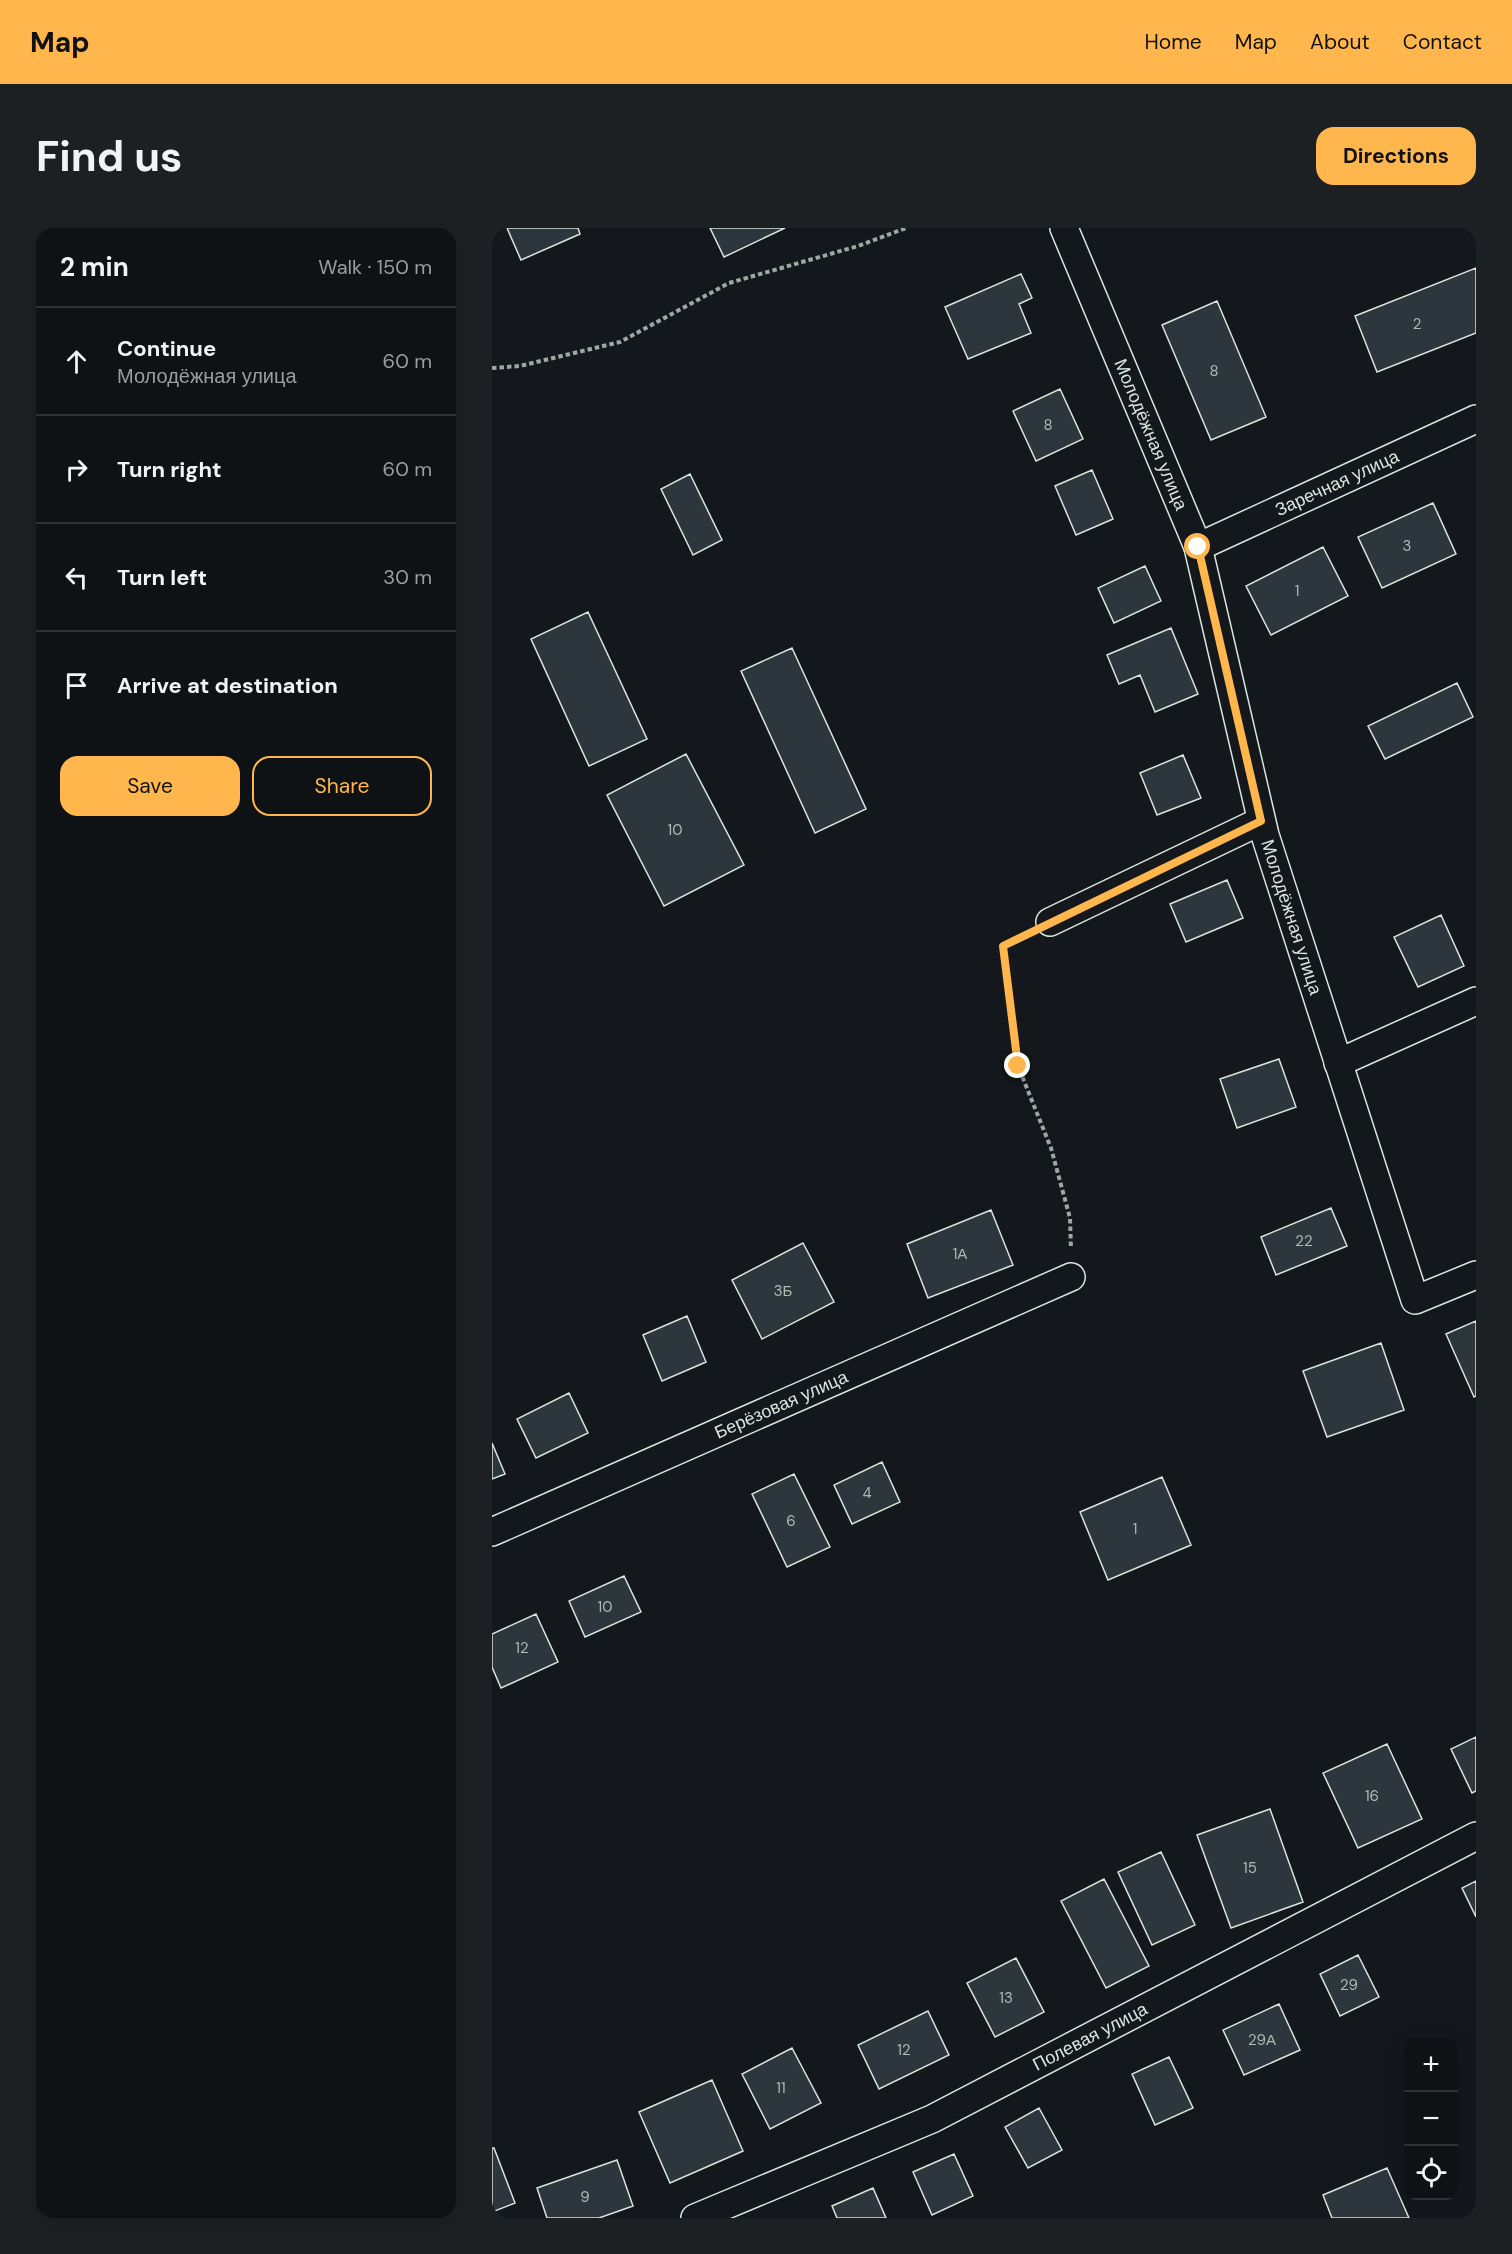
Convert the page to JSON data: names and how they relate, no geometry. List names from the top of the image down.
{
  "streets": {
    "street": [
      "Молодёжная улица",
      "Заречная улица",
      "Берёзовая улица",
      "Полевая улица"
    ]
  },
  "crossings": [
    ["Молодёжная улица", "Заречная улица"]
  ],
  "house_numbers": [
    "2",
    "8",
    "8",
    "3",
    "1",
    "10",
    "22",
    "1А",
    "3Б",
    "4",
    "6",
    "1",
    "10",
    "12",
    "16",
    "15",
    "29",
    "13",
    "29А",
    "12",
    "11",
    "9"
  ],
  "page": {
    "header": "Map",
    "nav": [
      "Home",
      "Map",
      "About",
      "Contact"
    ],
    "buttons": [
      "Directions",
      ["Save", "Share"]
    ],
    "title": "Find us",
    "heading": ["2 min", "Walk · 150 m"],
    "list": [
      ["Continue", "Молодёжная улица", "60 m"],
      ["Turn right", "60 m"],
      ["Turn left", "30 m"],
      "Arrive at destination"
    ],
    "map_buttons": ["+", "−"]
  }
}
